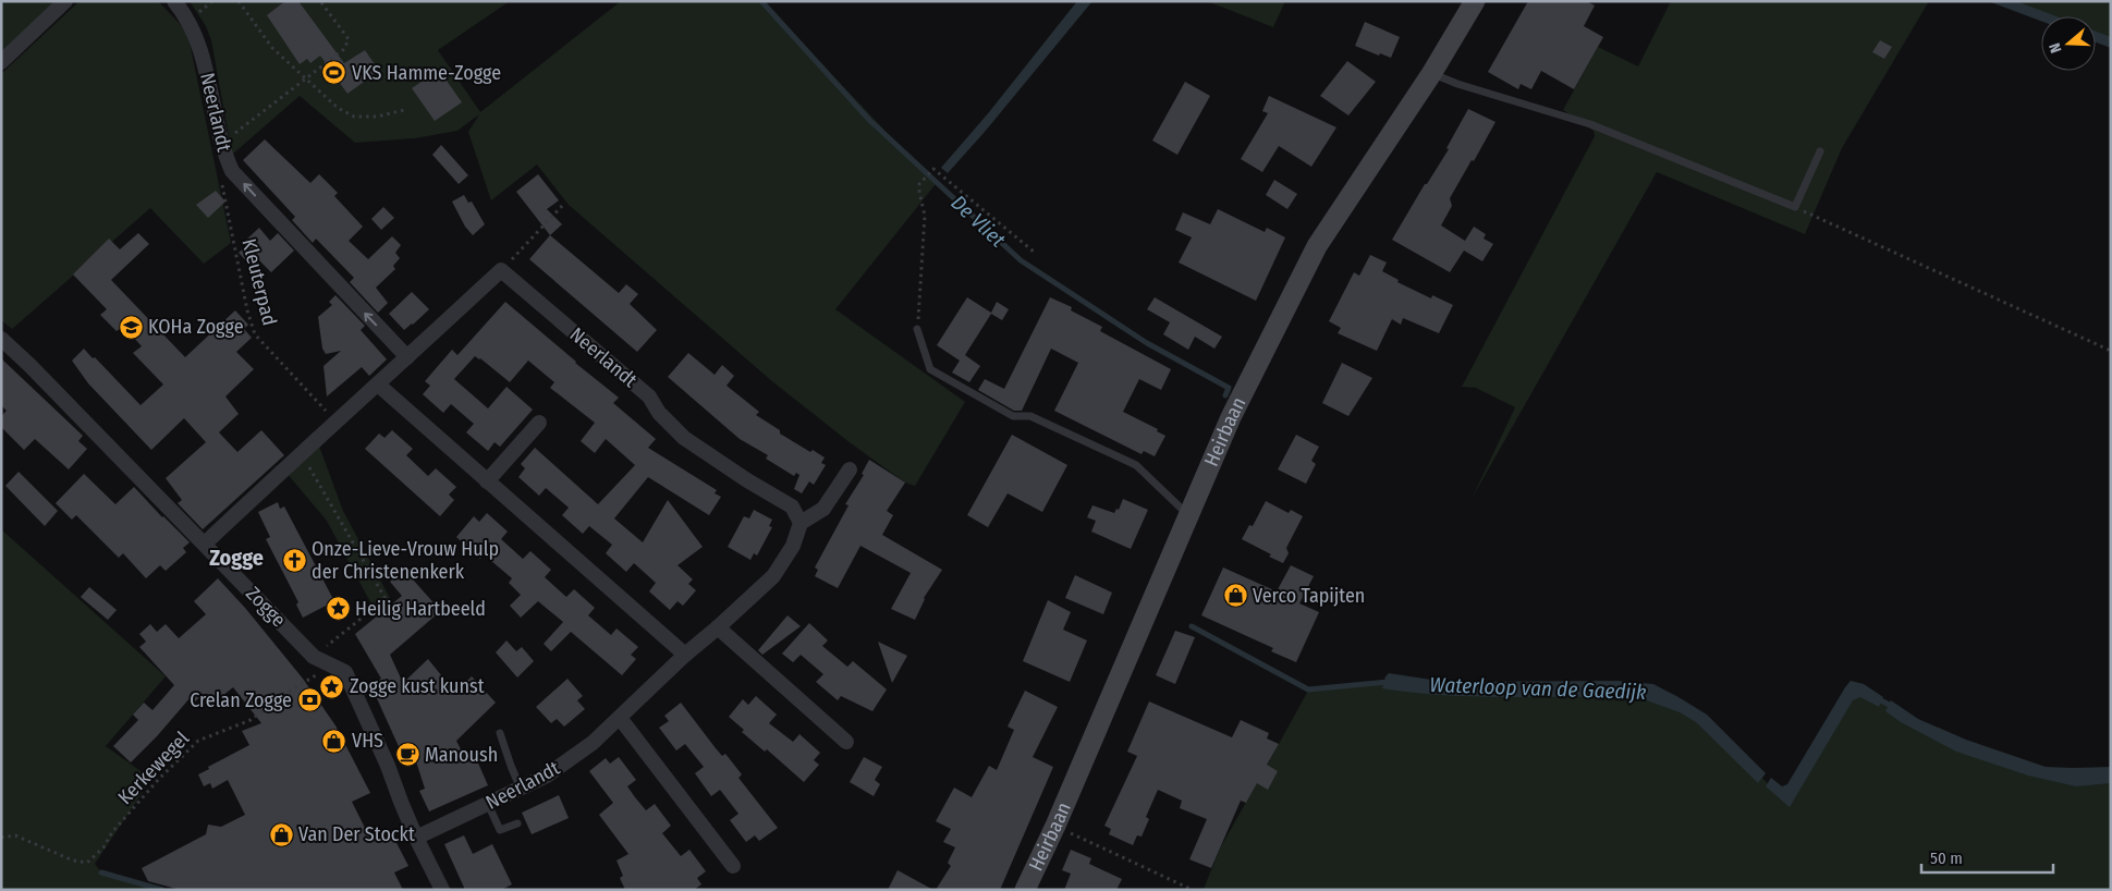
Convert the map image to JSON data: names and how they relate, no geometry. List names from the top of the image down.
{
  "streets": {
    "main road": ["Heirbaan"],
    "street": ["Neerlandt", "Zogge"],
    "path": ["Kleuterpad", "Kerkewegel"]
  },
  "crossings": [
    ["Neerlandt", "Kleuterpad"],
    ["Neerlandt", "Zogge"],
    ["Zogge", "Kerkewegel"]
  ],
  "districts": ["Zogge"],
  "water": ["De Vliet", "Waterloop van de Gaedijk"],
  "places": {
    "sports": ["VKS Hamme-Zogge"],
    "school or university": ["KOHa Zogge"],
    "church": ["Onze-Lieve-Vrouw Hulp der Christenenkerk"],
    "shop": ["Verco Tapijten", "VHS", "Van Der Stockt"],
    "place": ["Heilig Hartbeeld", "Zogge kust kunst"],
    "bank": ["Crelan Zogge"],
    "cafe": ["Manoush"]
  },
  "scale_bar": "50 m",
  "north": "left"
}
